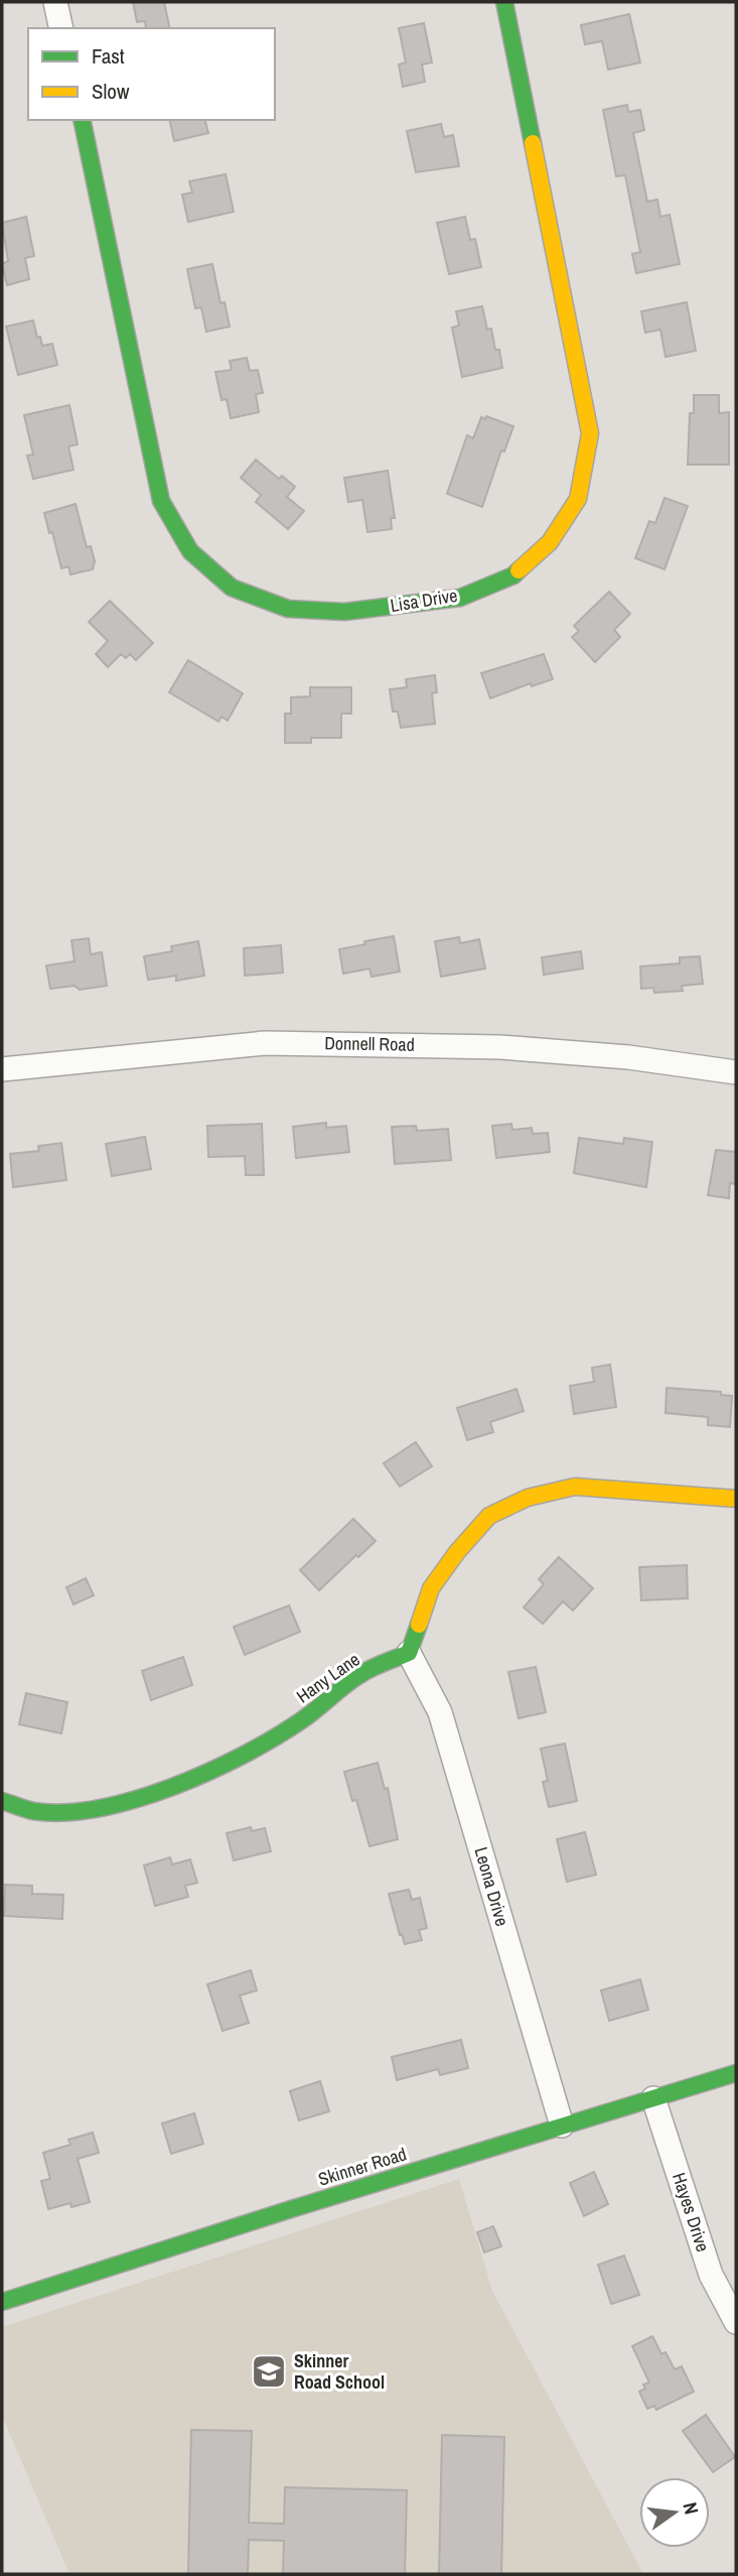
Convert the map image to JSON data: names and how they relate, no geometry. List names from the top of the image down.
{
  "streets": {
    "street": [
      "Lisa Drive",
      "Donnell Road",
      "Hany Lane",
      "Leona Drive",
      "Skinner Road",
      "Hayes Drive"
    ]
  },
  "crossings": [
    ["Hany Lane", "Leona Drive"],
    ["Leona Drive", "Skinner Road"],
    ["Skinner Road", "Hayes Drive"]
  ],
  "places": {
    "school or university": ["Skinner Road School"]
  },
  "legend": ["Fast", "Slow"],
  "north": "right"
}
